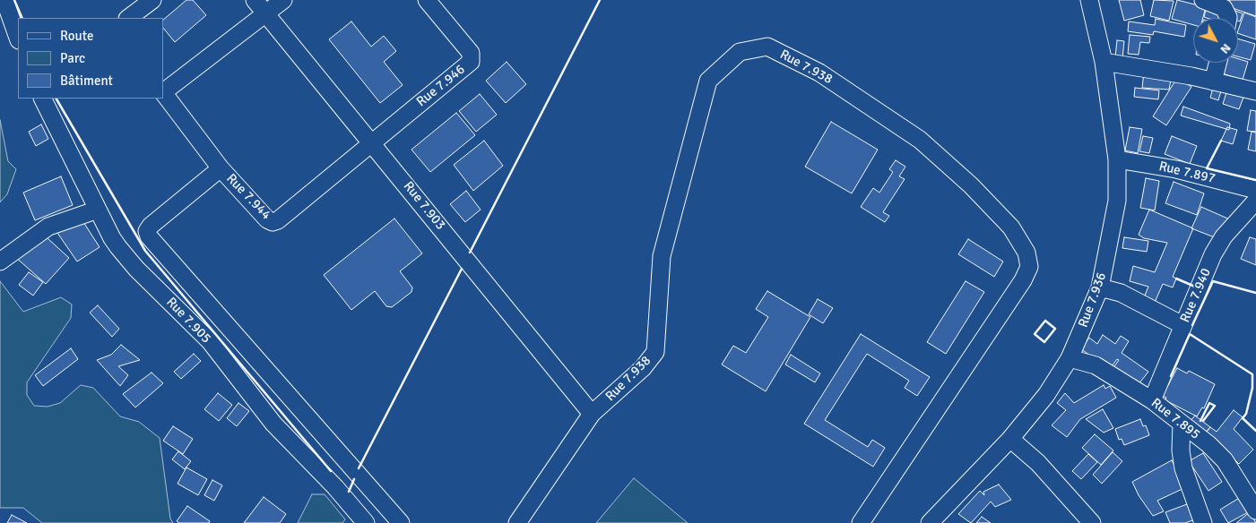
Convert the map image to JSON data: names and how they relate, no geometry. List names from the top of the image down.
{
  "streets": {
    "street": [
      "Rue 7.938",
      "Rue 7.946",
      "Rue 7.897",
      "Rue 7.944",
      "Rue 7.903",
      "Rue 7.940",
      "Rue 7.936",
      "Rue 7.905",
      "Rue 7.895"
    ]
  },
  "crossings": [
    ["Rue 7.938", "Rue 7.903"],
    ["Rue 7.946", "Rue 7.944"],
    ["Rue 7.946", "Rue 7.903"],
    ["Rue 7.897", "Rue 7.936"],
    ["Rue 7.944", "Rue 7.903"],
    ["Rue 7.940", "Rue 7.895"],
    ["Rue 7.936", "Rue 7.895"]
  ],
  "legend": ["Route", "Parc", "Bâtiment"],
  "north": "bottom right"
}
